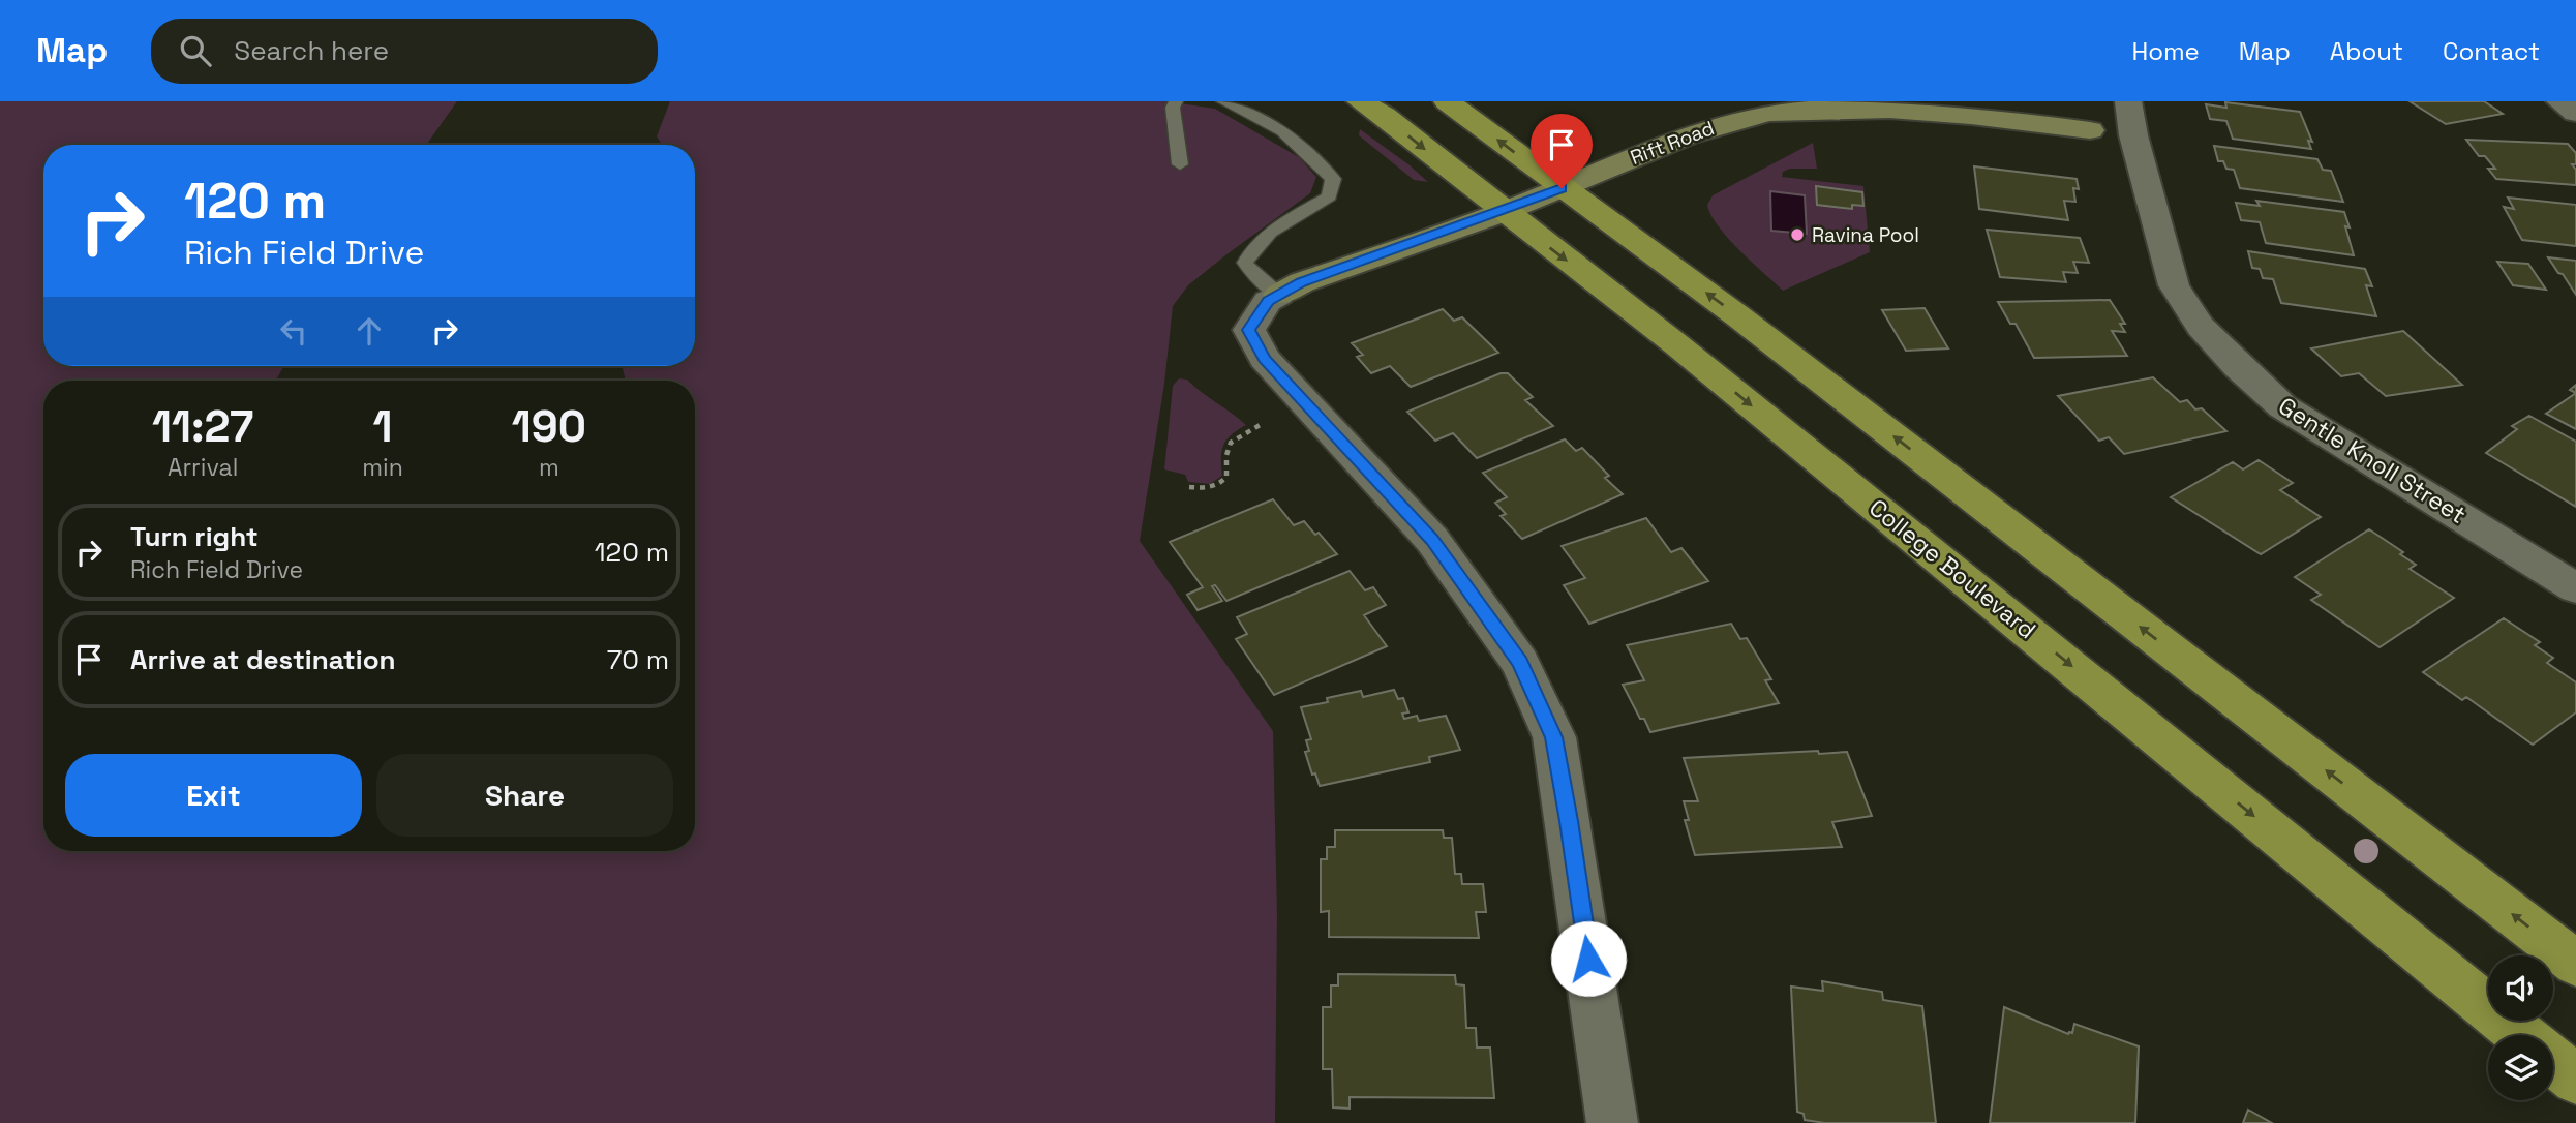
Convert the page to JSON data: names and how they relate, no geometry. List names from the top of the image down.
{
  "streets": {
    "main road": ["College Boulevard"],
    "street": ["Rift Road", "Gentle Knoll Street"]
  },
  "crossings": [
    ["Rift Road", "Gentle Knoll Street"],
    ["Rift Road", "College Boulevard"]
  ],
  "places": ["Ravina Pool"],
  "page": {
    "header": "Map",
    "search": "Search here",
    "nav": [
      "Home",
      "Map",
      "About",
      "Contact"
    ],
    "turn": ["120 m", "Rich Field Drive"],
    "eta": [
      "11:27",
      "Arrival",
      "1",
      "min",
      "190",
      "m"
    ],
    "list": [
      {
        "name": "Turn right",
        "note": "Rich Field Drive",
        "value": "120 m"
      },
      {
        "name": "Arrive at destination",
        "value": "70 m"
      }
    ],
    "buttons": ["Exit", "Share"]
  }
}
